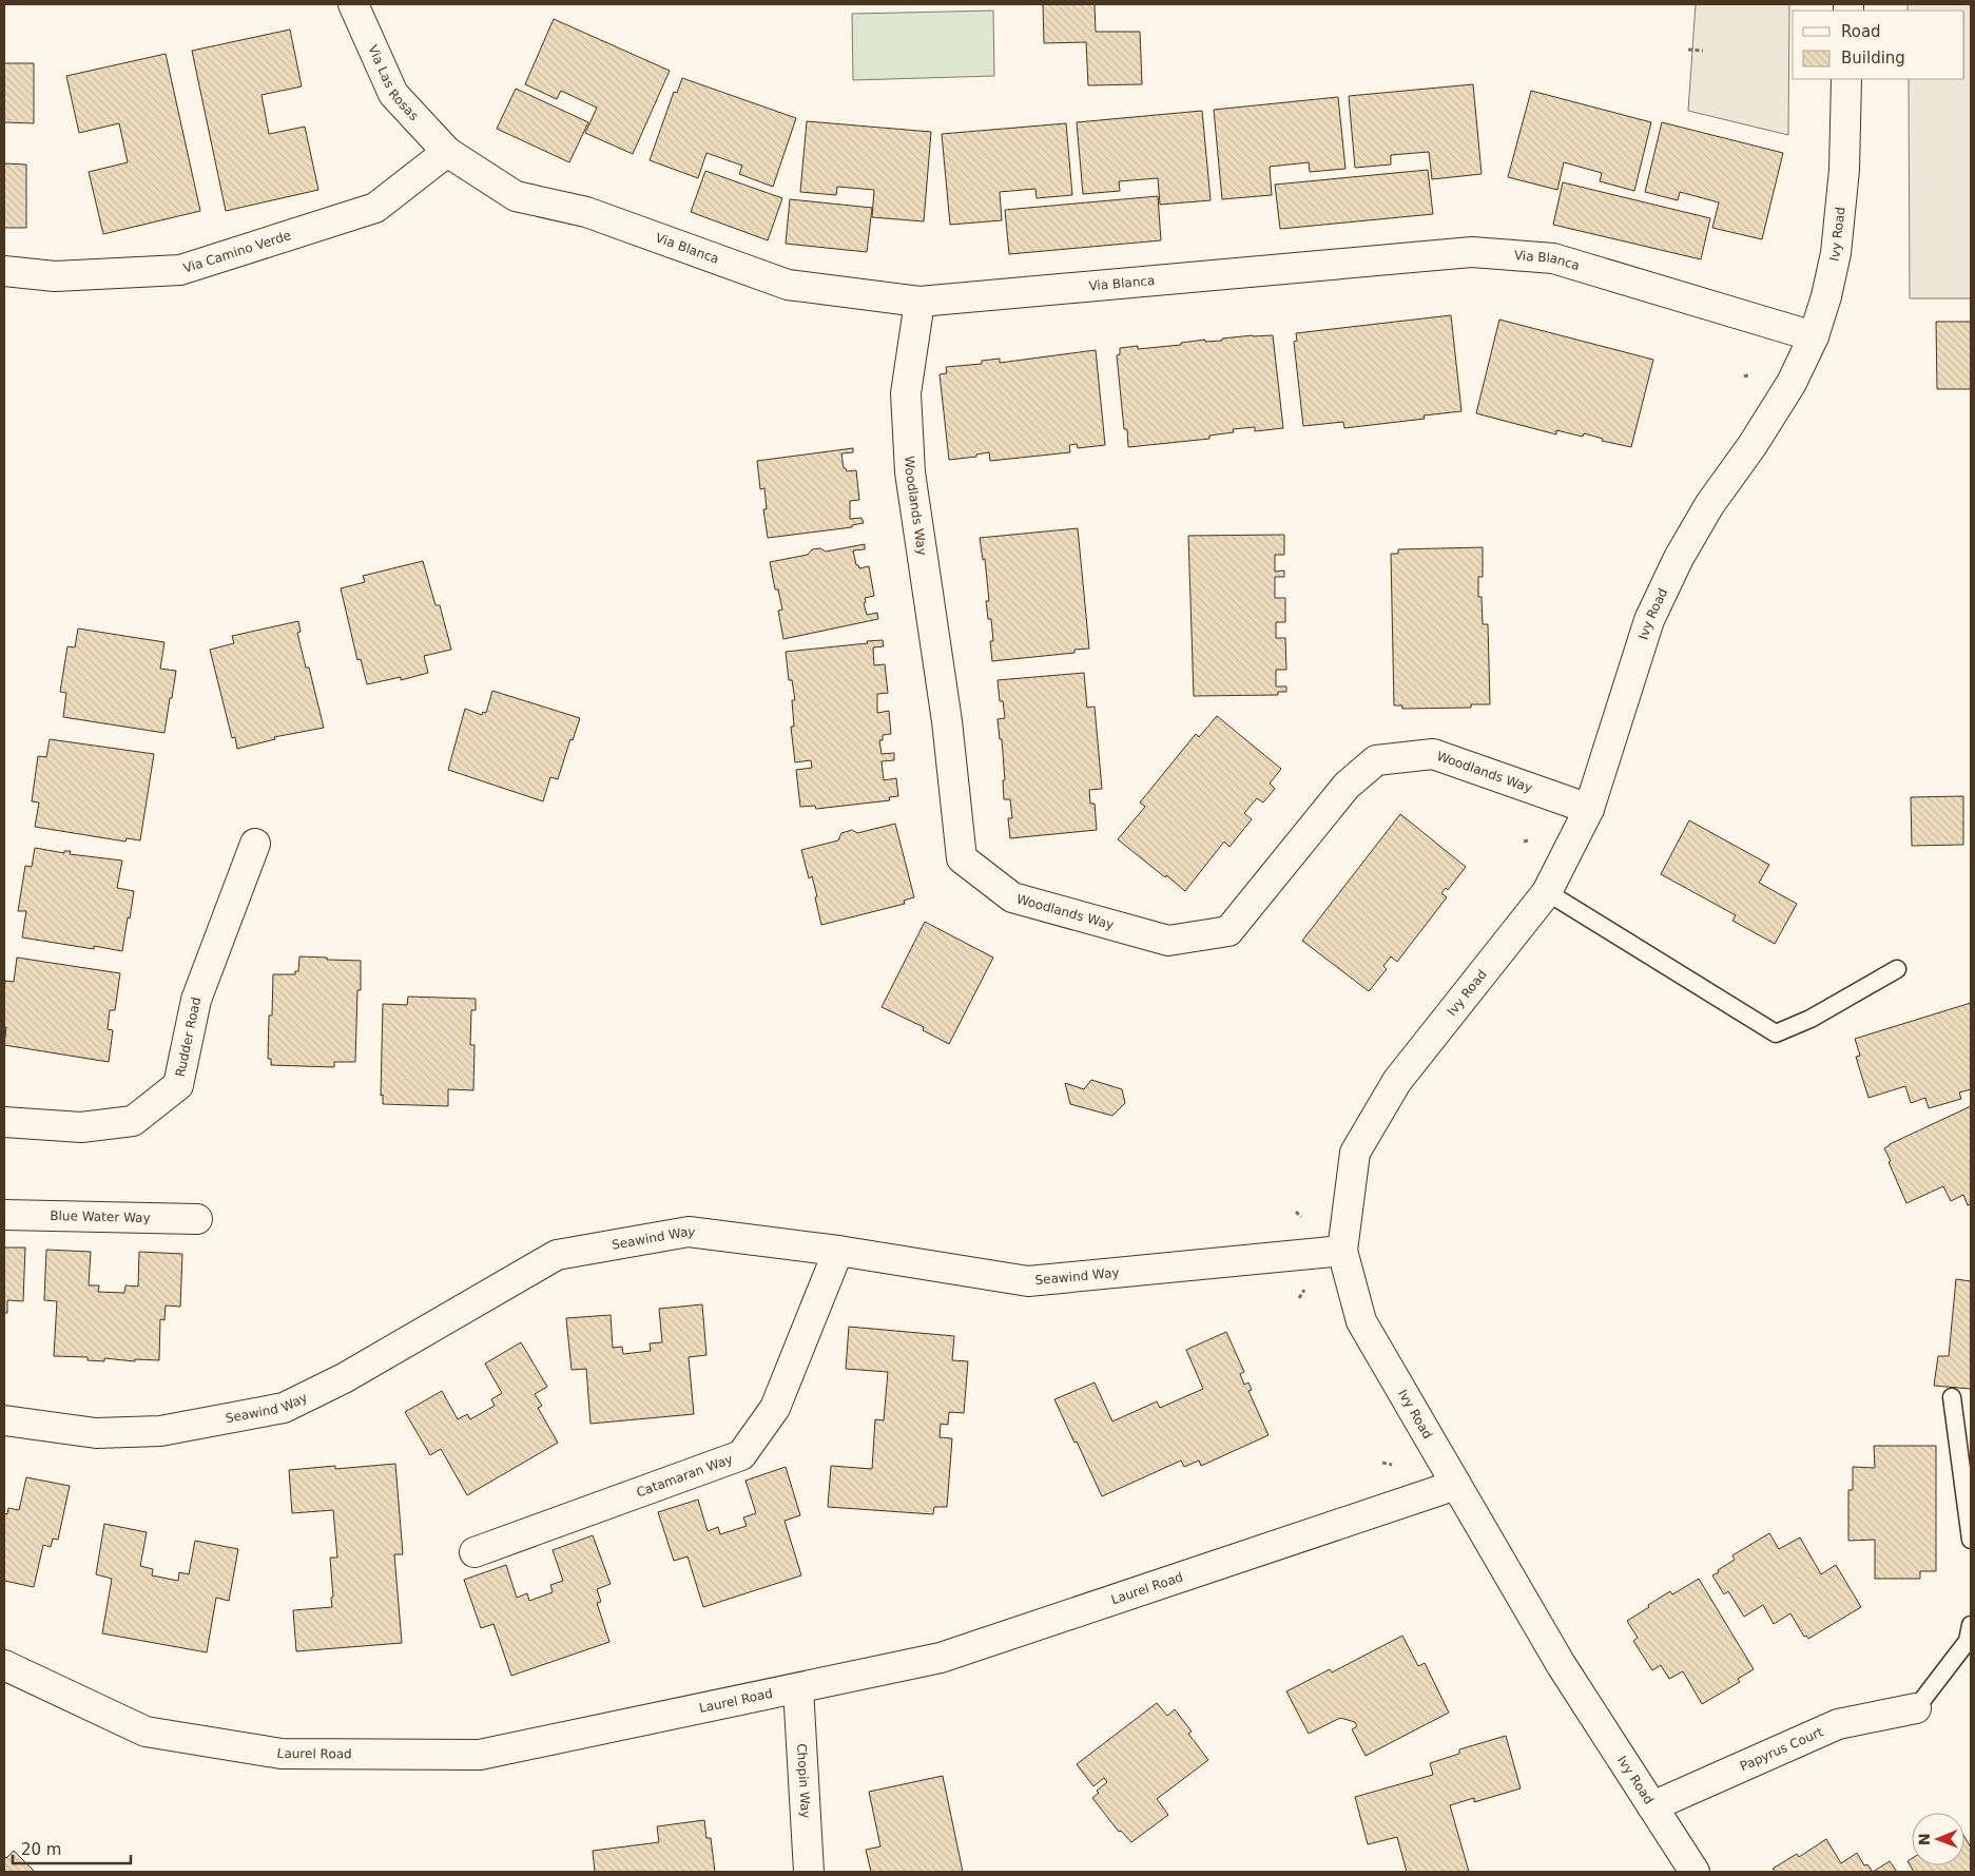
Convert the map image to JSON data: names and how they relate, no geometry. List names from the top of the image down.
{
  "streets": {
    "street": [
      "Via Las Rosas",
      "Ivy Road",
      "Via Blanca",
      "Via Camino Verde",
      "Woodlands Way",
      "Rudder Road",
      "Blue Water Way",
      "Seawind Way",
      "Catamaran Way",
      "Laurel Road",
      "Papyrus Court",
      "Chopin Way"
    ]
  },
  "crossings": [
    ["Via Las Rosas", "Via Blanca"],
    ["Via Las Rosas", "Via Camino Verde"],
    ["Ivy Road", "Via Blanca"],
    ["Ivy Road", "Woodlands Way"],
    ["Ivy Road", "Seawind Way"],
    ["Ivy Road", "Laurel Road"],
    ["Ivy Road", "Papyrus Court"],
    ["Via Blanca", "Via Camino Verde"],
    ["Via Blanca", "Woodlands Way"],
    ["Seawind Way", "Catamaran Way"],
    ["Laurel Road", "Chopin Way"]
  ],
  "legend": ["Road", "Building"],
  "scale_bar": "20 m",
  "north": "left"
}
